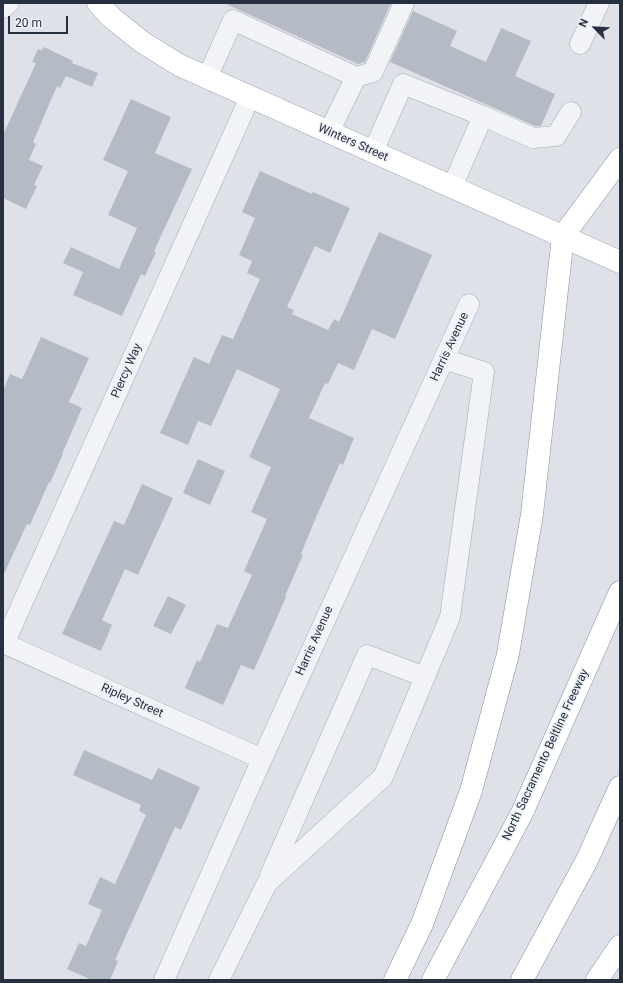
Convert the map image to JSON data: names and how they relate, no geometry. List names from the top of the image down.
{
  "streets": {
    "main road": ["Winters Street", "North Sacramento Beltline Freeway"],
    "street": ["Harris Avenue", "Piercy Way", "Ripley Street"]
  },
  "crossings": [
    ["Winters Street", "Piercy Way"],
    ["Harris Avenue", "Ripley Street"],
    ["Piercy Way", "Ripley Street"]
  ],
  "scale_bar": "20 m",
  "north": "top left"
}
